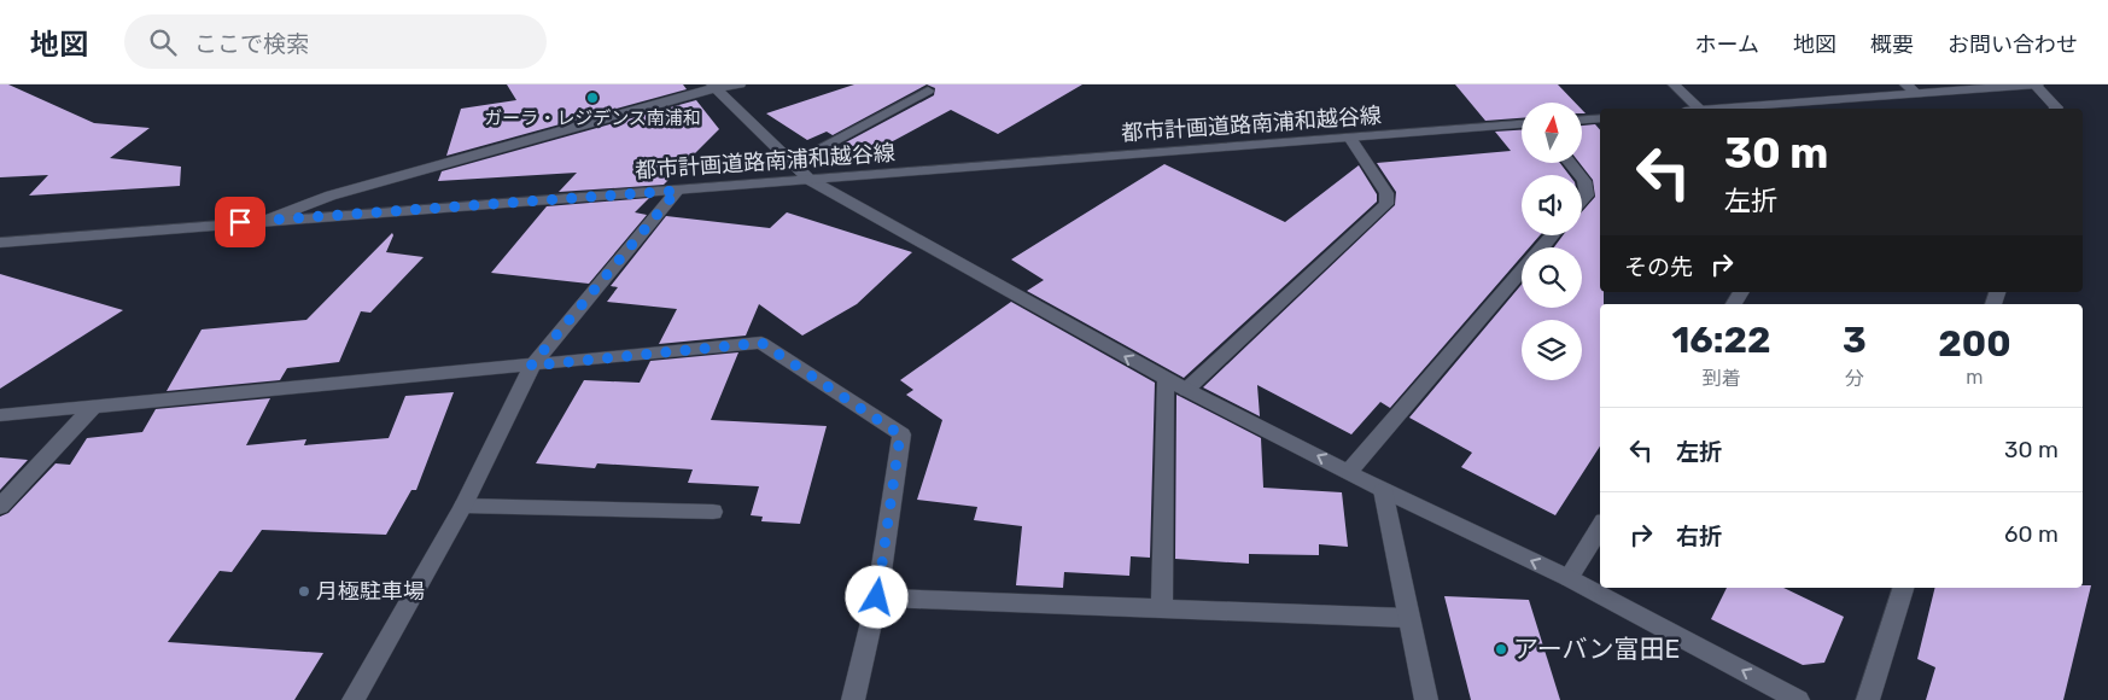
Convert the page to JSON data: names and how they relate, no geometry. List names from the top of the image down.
{
  "streets": {
    "street": ["都市計画道路南浦和越谷線"]
  },
  "places": ["ガーラ・レジデンス南浦和", "月極駐車場", "アーバン富田E"],
  "north": "top",
  "page": {
    "header": "地図",
    "search": "ここで検索",
    "nav": [
      "ホーム",
      "地図",
      "概要",
      "お問い合わせ"
    ],
    "turn": ["30 m", "左折"],
    "then": "その先",
    "eta": [
      "16:22",
      "到着",
      "3",
      "分",
      "200",
      "m"
    ],
    "list": [
      {
        "name": "左折",
        "value": "30 m"
      },
      {
        "name": "右折",
        "value": "60 m"
      }
    ]
  }
}
